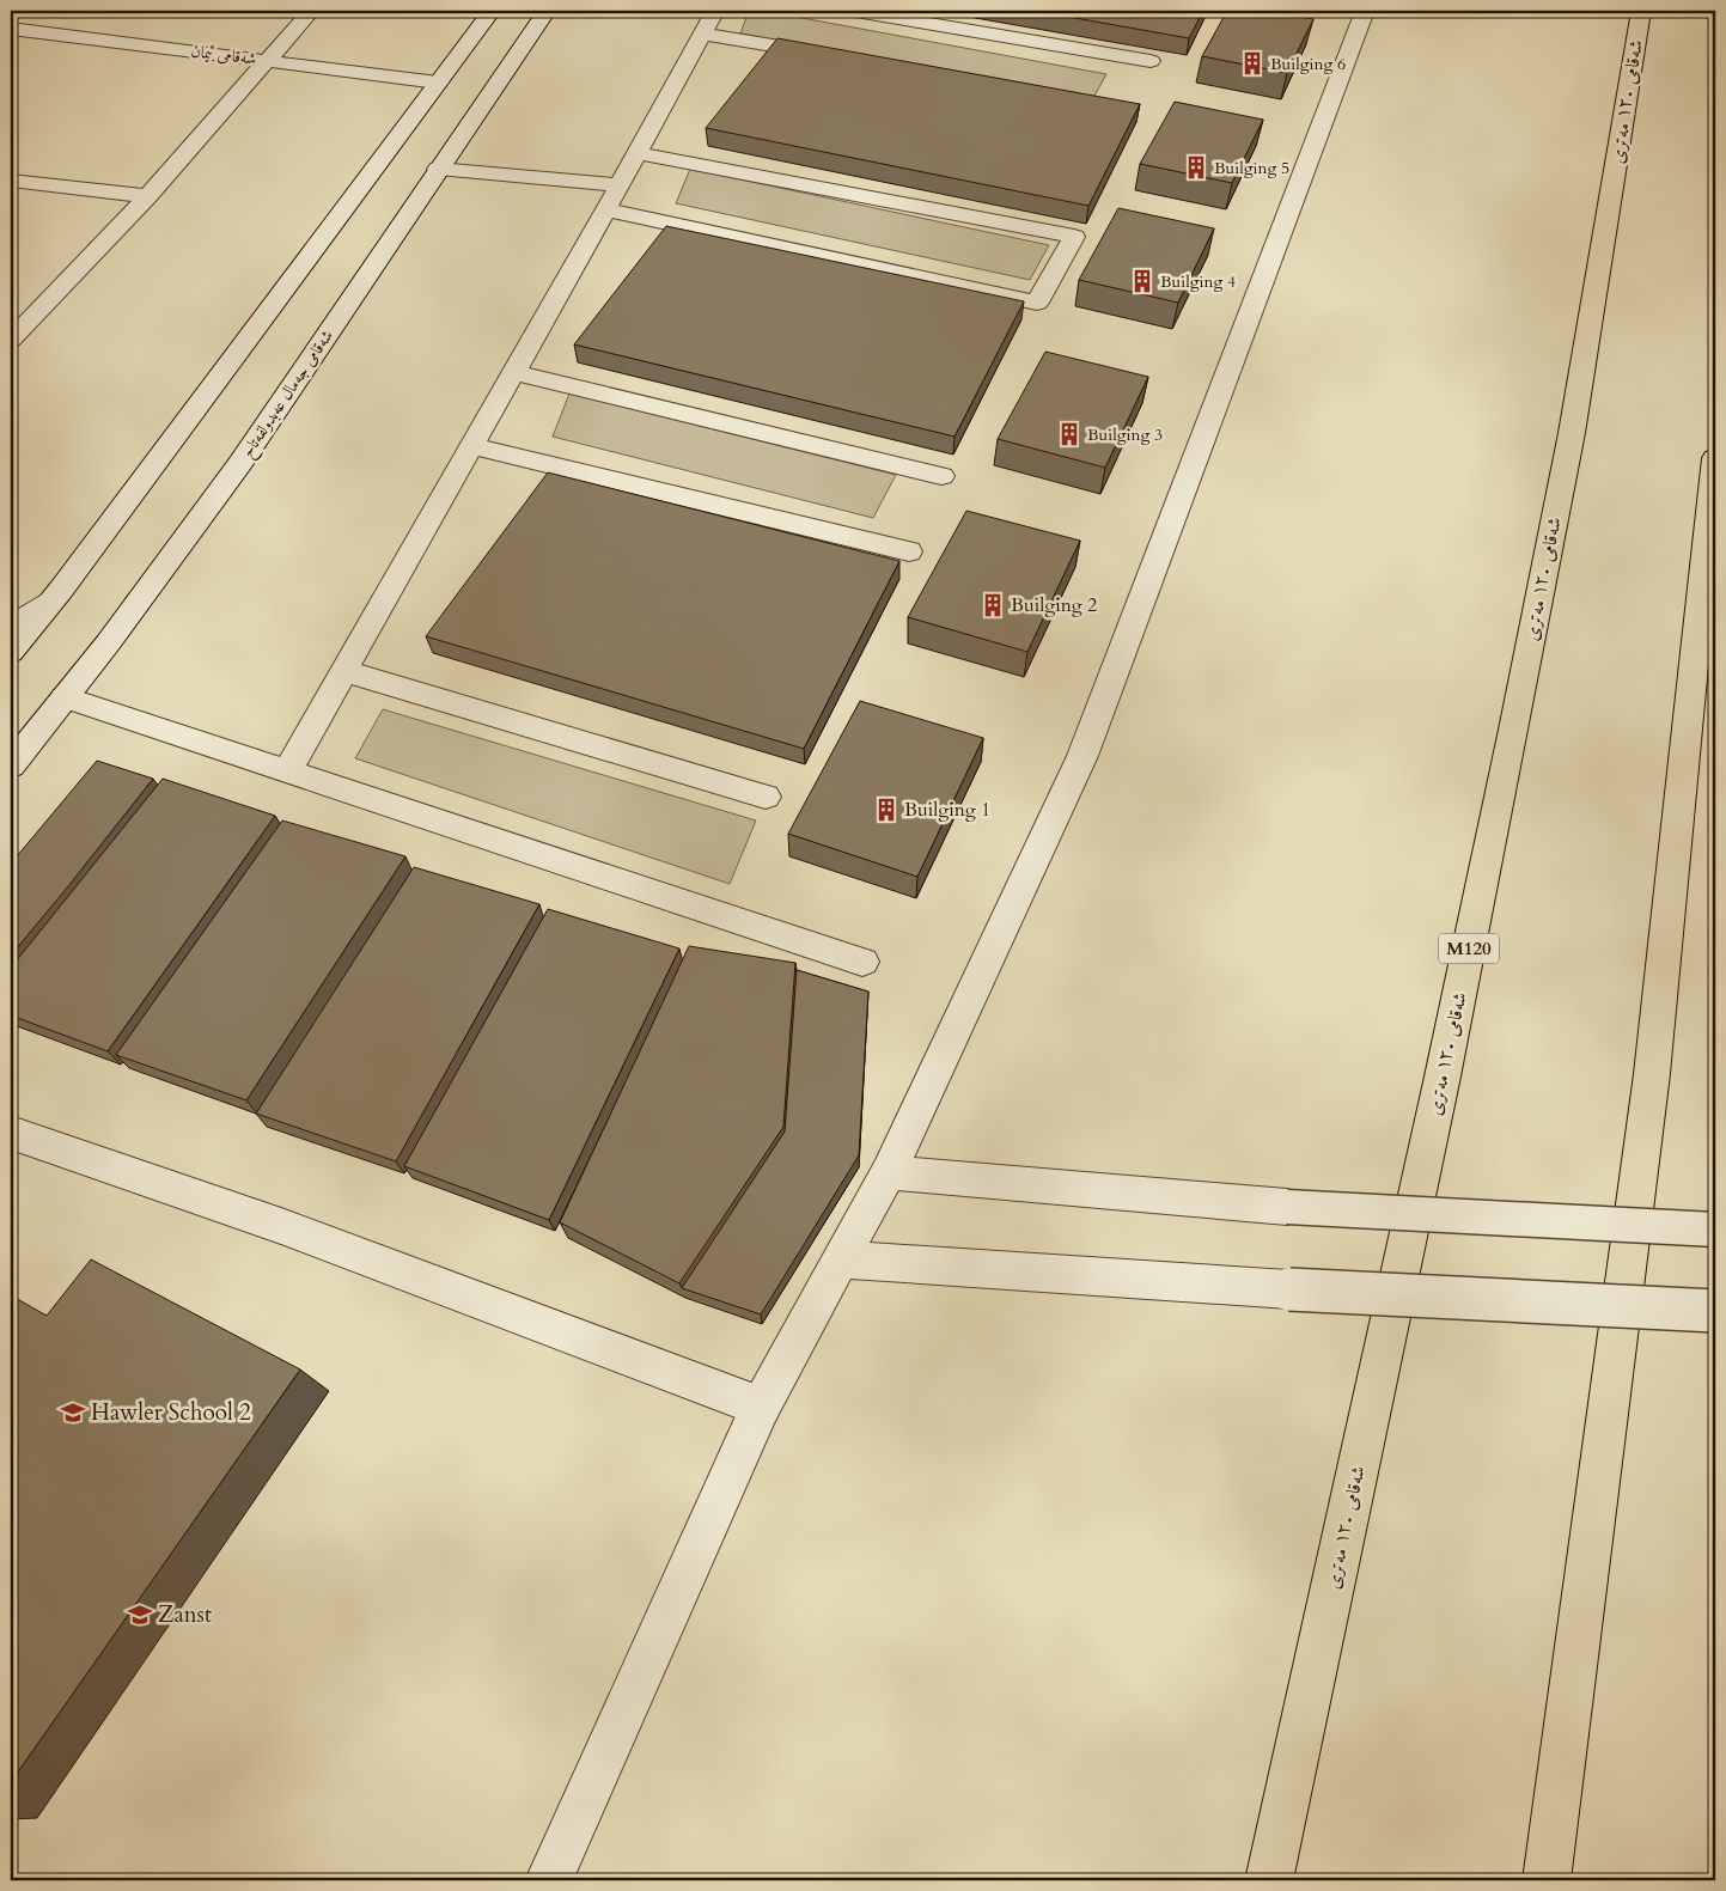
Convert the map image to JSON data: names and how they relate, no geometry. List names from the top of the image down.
{
  "streets": {
    "highway": ["شەقامی ١٢٠ مەتری", "M120"],
    "street": ["شەقامی ئیمان", "شەقامی جەمال عەبدولفەتاح"]
  },
  "places": {
    "building": [
      "Builging 6",
      "Builging 5",
      "Builging 4",
      "Builging 3",
      "Builging 2",
      "Builging 1"
    ],
    "school or university": ["Hawler School 2", "Zanst"]
  }
}
